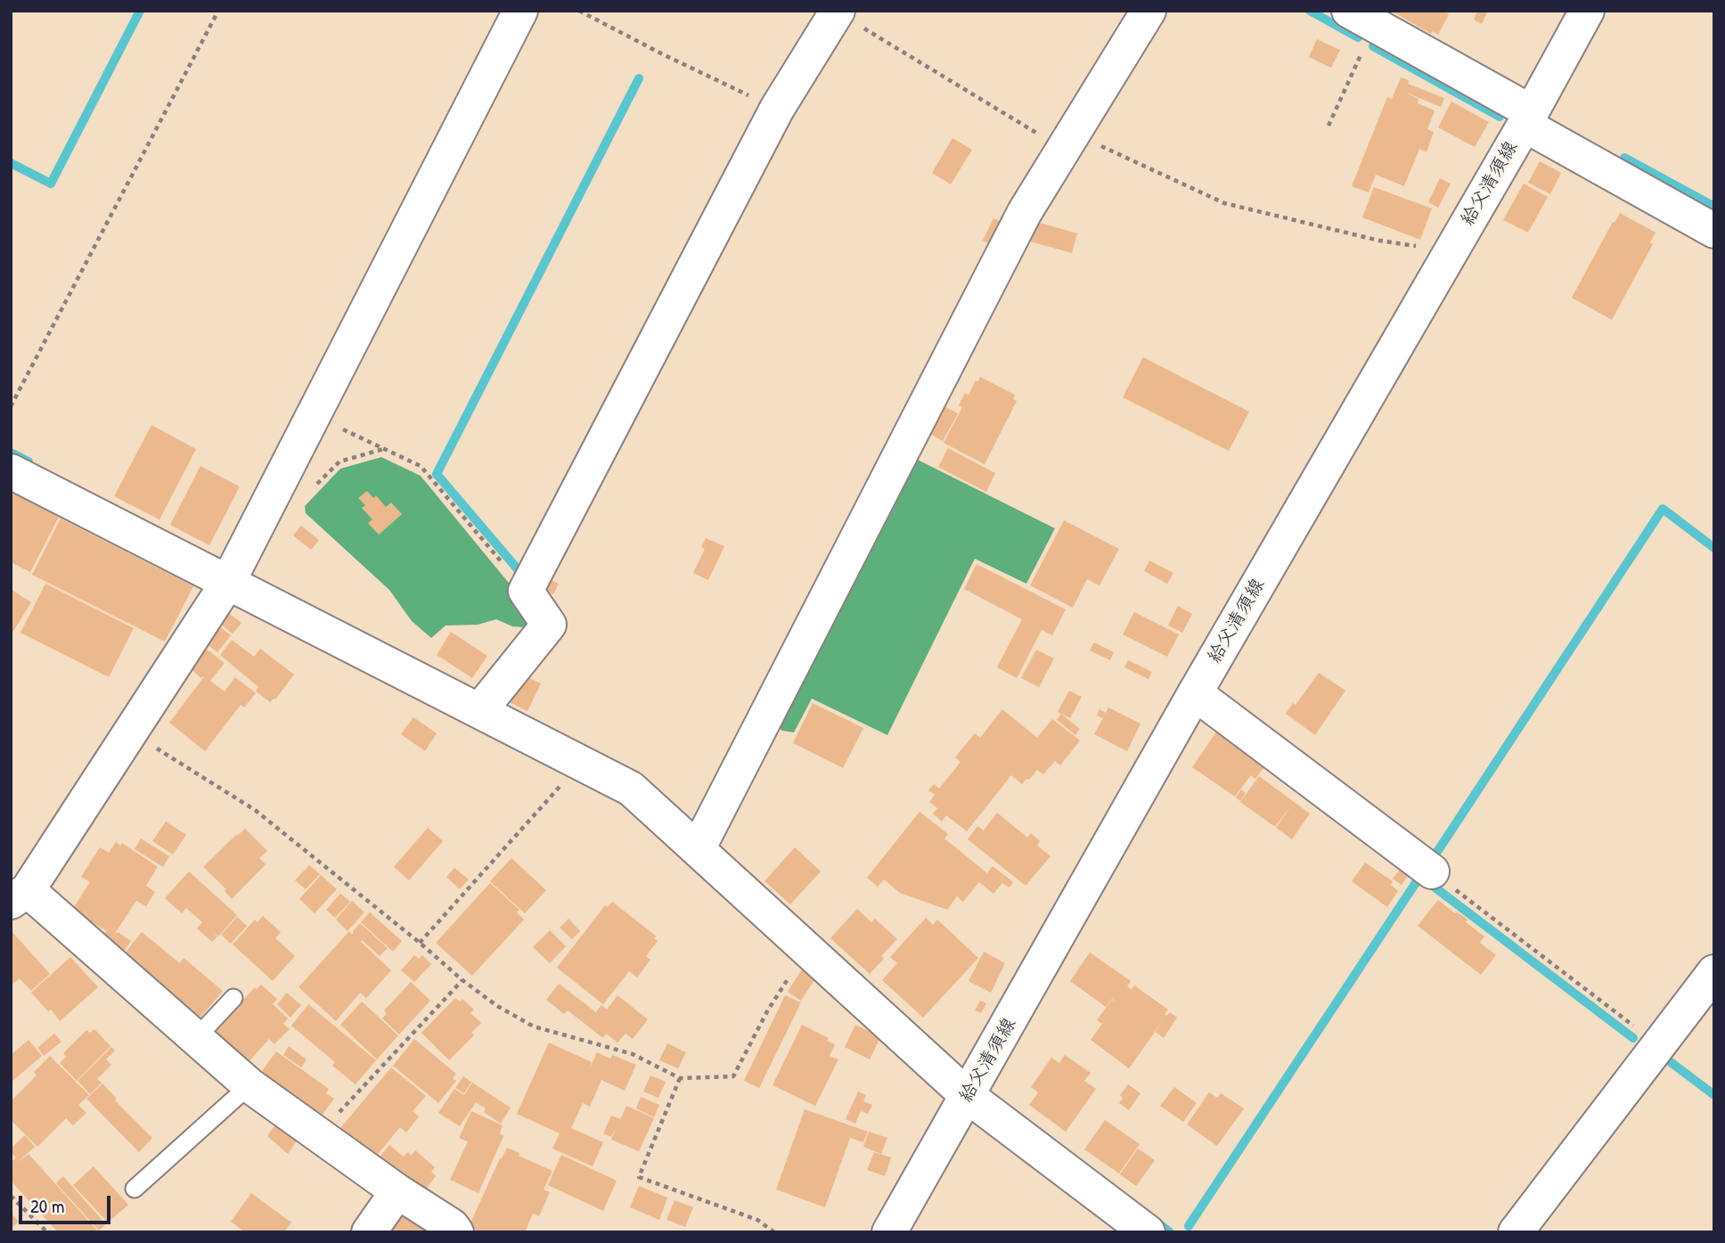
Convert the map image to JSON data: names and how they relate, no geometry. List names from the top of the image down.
{
  "streets": {
    "street": ["給父清須線"]
  },
  "scale_bar": "20 m"
}
